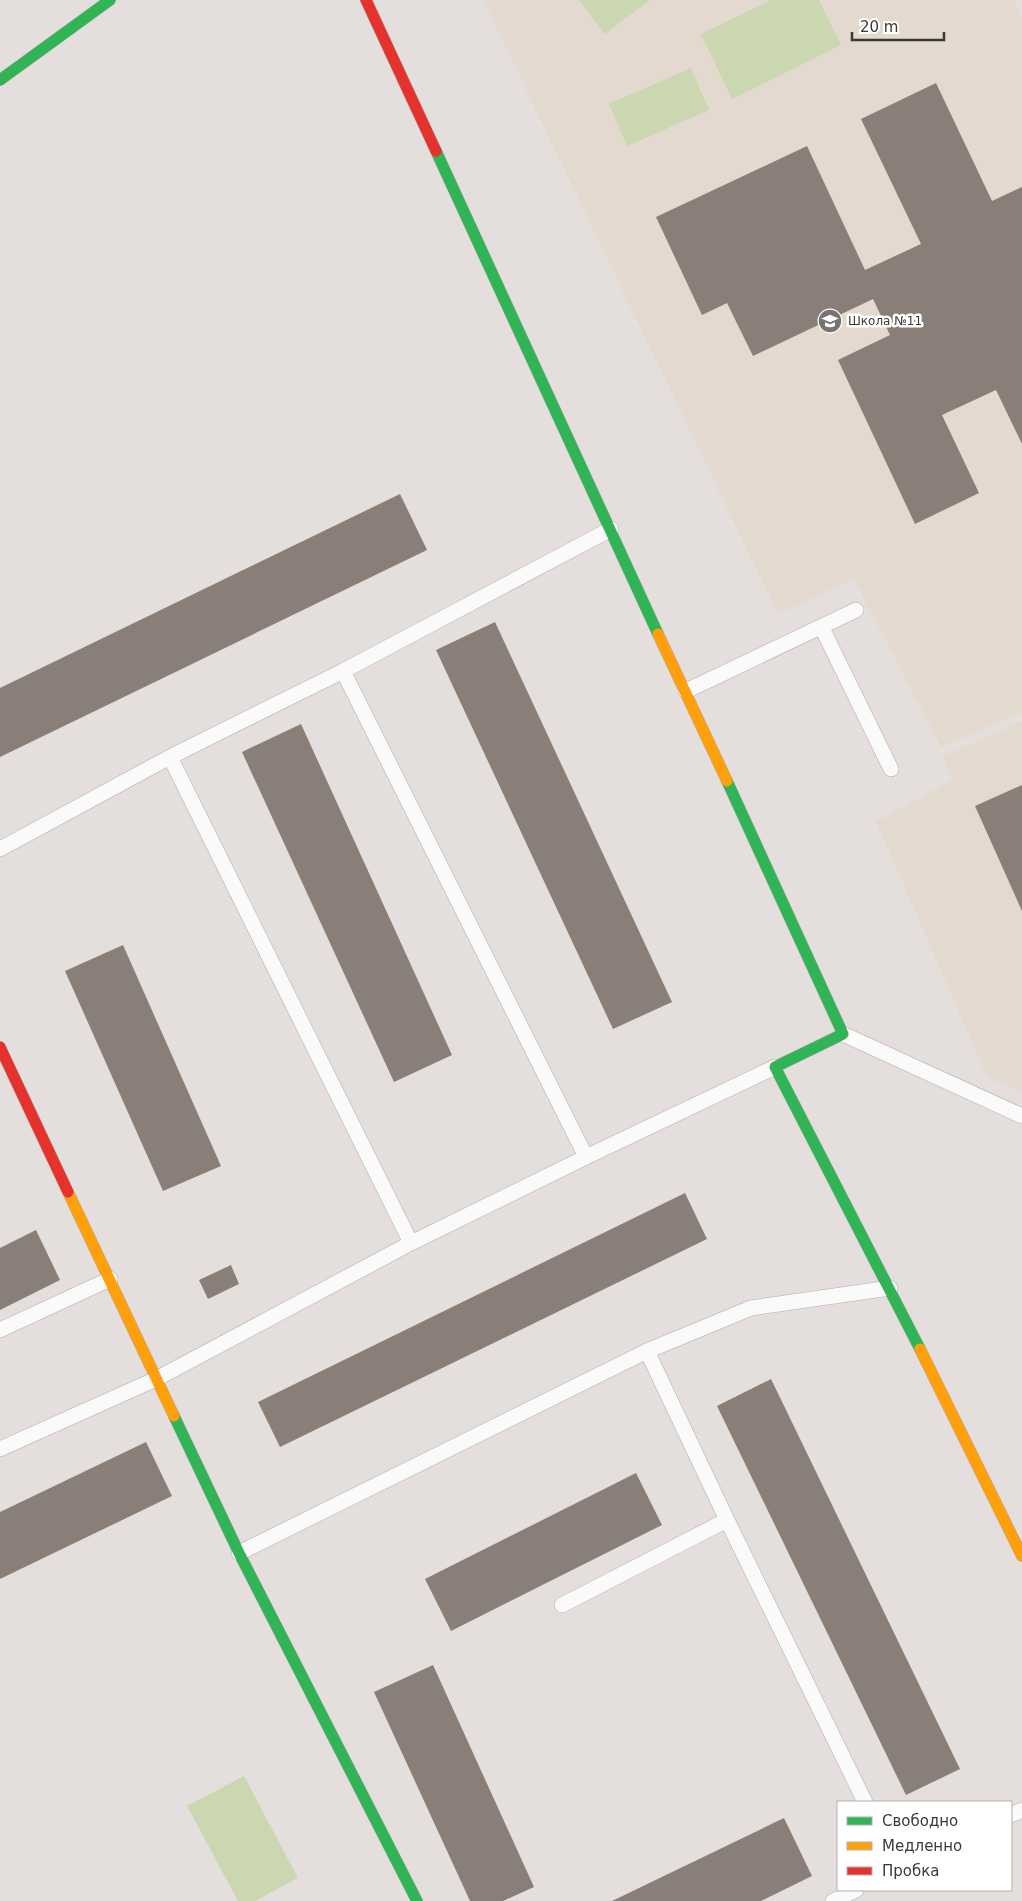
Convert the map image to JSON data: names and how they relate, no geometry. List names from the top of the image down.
{
  "places": {
    "school or university": ["Школа №11"]
  },
  "legend": ["Свободно", "Медленно", "Пробка"],
  "scale_bar": "20 m"
}
